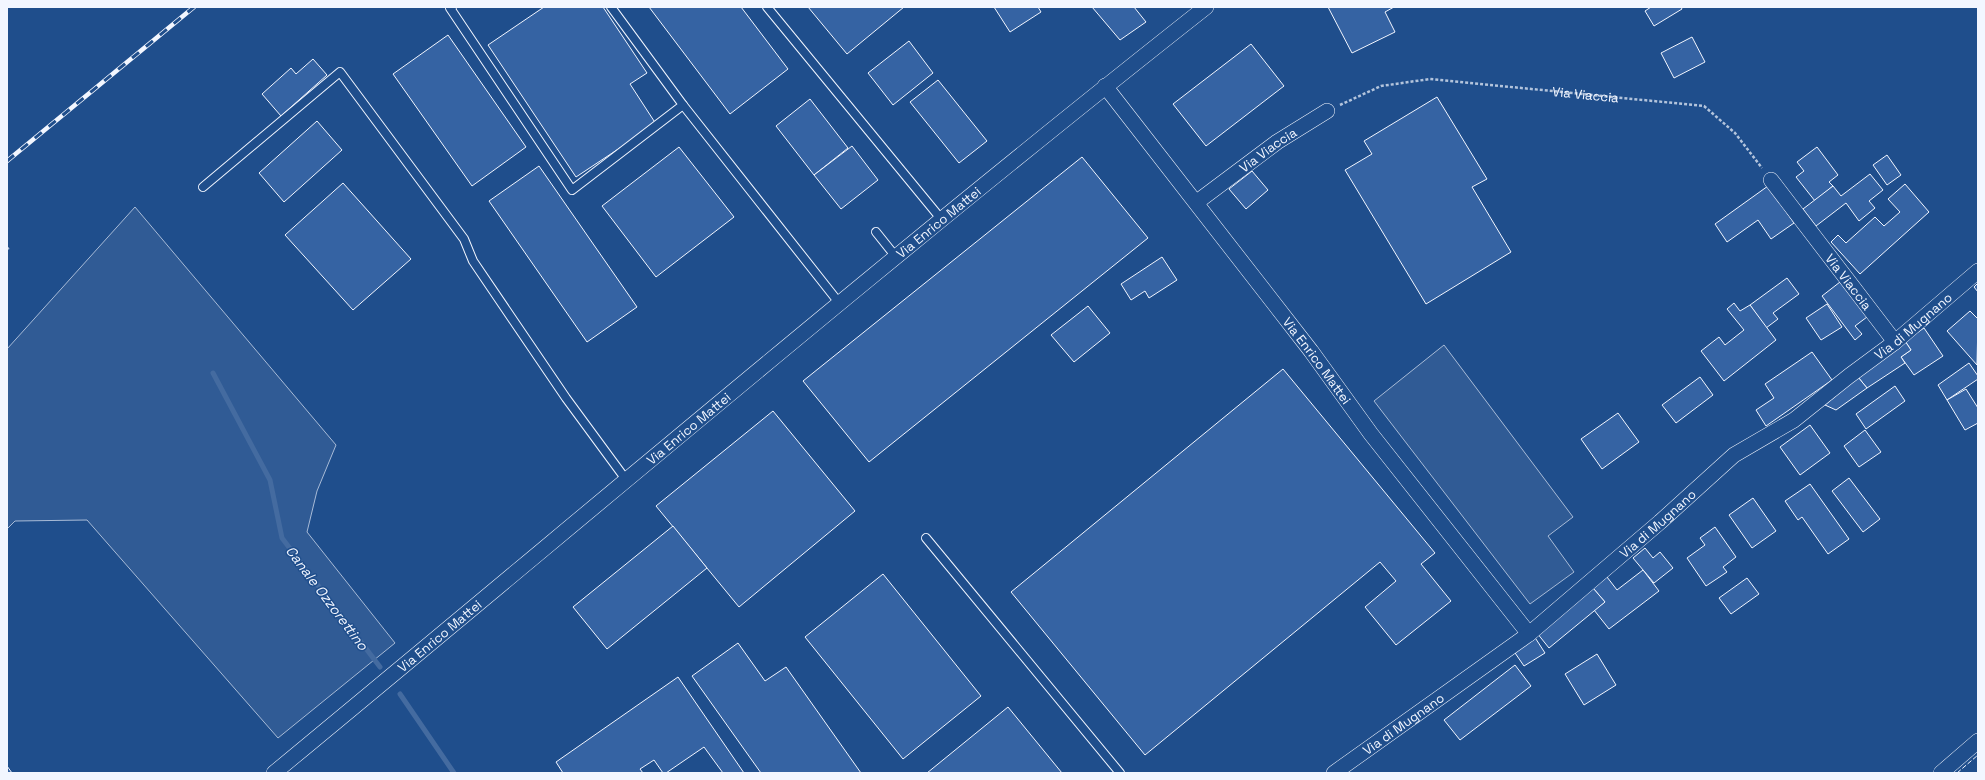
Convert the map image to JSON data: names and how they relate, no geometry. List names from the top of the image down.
{
  "streets": {
    "street": ["Via Viaccia", "Via Enrico Mattei", "Via di Mugnano"]
  },
  "crossings": [
    ["Via Viaccia", "Via Enrico Mattei"],
    ["Via Viaccia", "Via di Mugnano"],
    ["Via Enrico Mattei", "Via di Mugnano"]
  ],
  "water": ["Canale Ozzorettino"]
}
